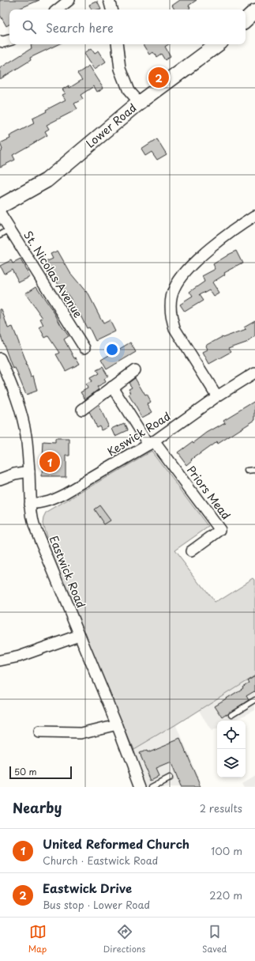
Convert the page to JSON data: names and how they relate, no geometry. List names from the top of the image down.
{
  "streets": {
    "street": [
      "Lower Road",
      "St. Nicolas Avenue",
      "Keswick Road",
      "Priors Mead",
      "Eastwick Road"
    ]
  },
  "crossings": [
    ["Keswick Road", "Priors Mead"],
    ["Keswick Road", "Eastwick Road"]
  ],
  "scale_bar": "50 m",
  "page": {
    "search": "Search here",
    "pins": ["2", "1"],
    "scale": "50 m",
    "heading": ["Nearby", "2 results"],
    "list": [
      {
        "mark": "1",
        "name": "United Reformed Church",
        "note": "Church · Eastwick Road",
        "value": "100 m"
      },
      {
        "mark": "2",
        "name": "Eastwick Drive",
        "note": "Bus stop · Lower Road",
        "value": "220 m"
      }
    ],
    "nav": ["Map", "Directions", "Saved"]
  }
}
